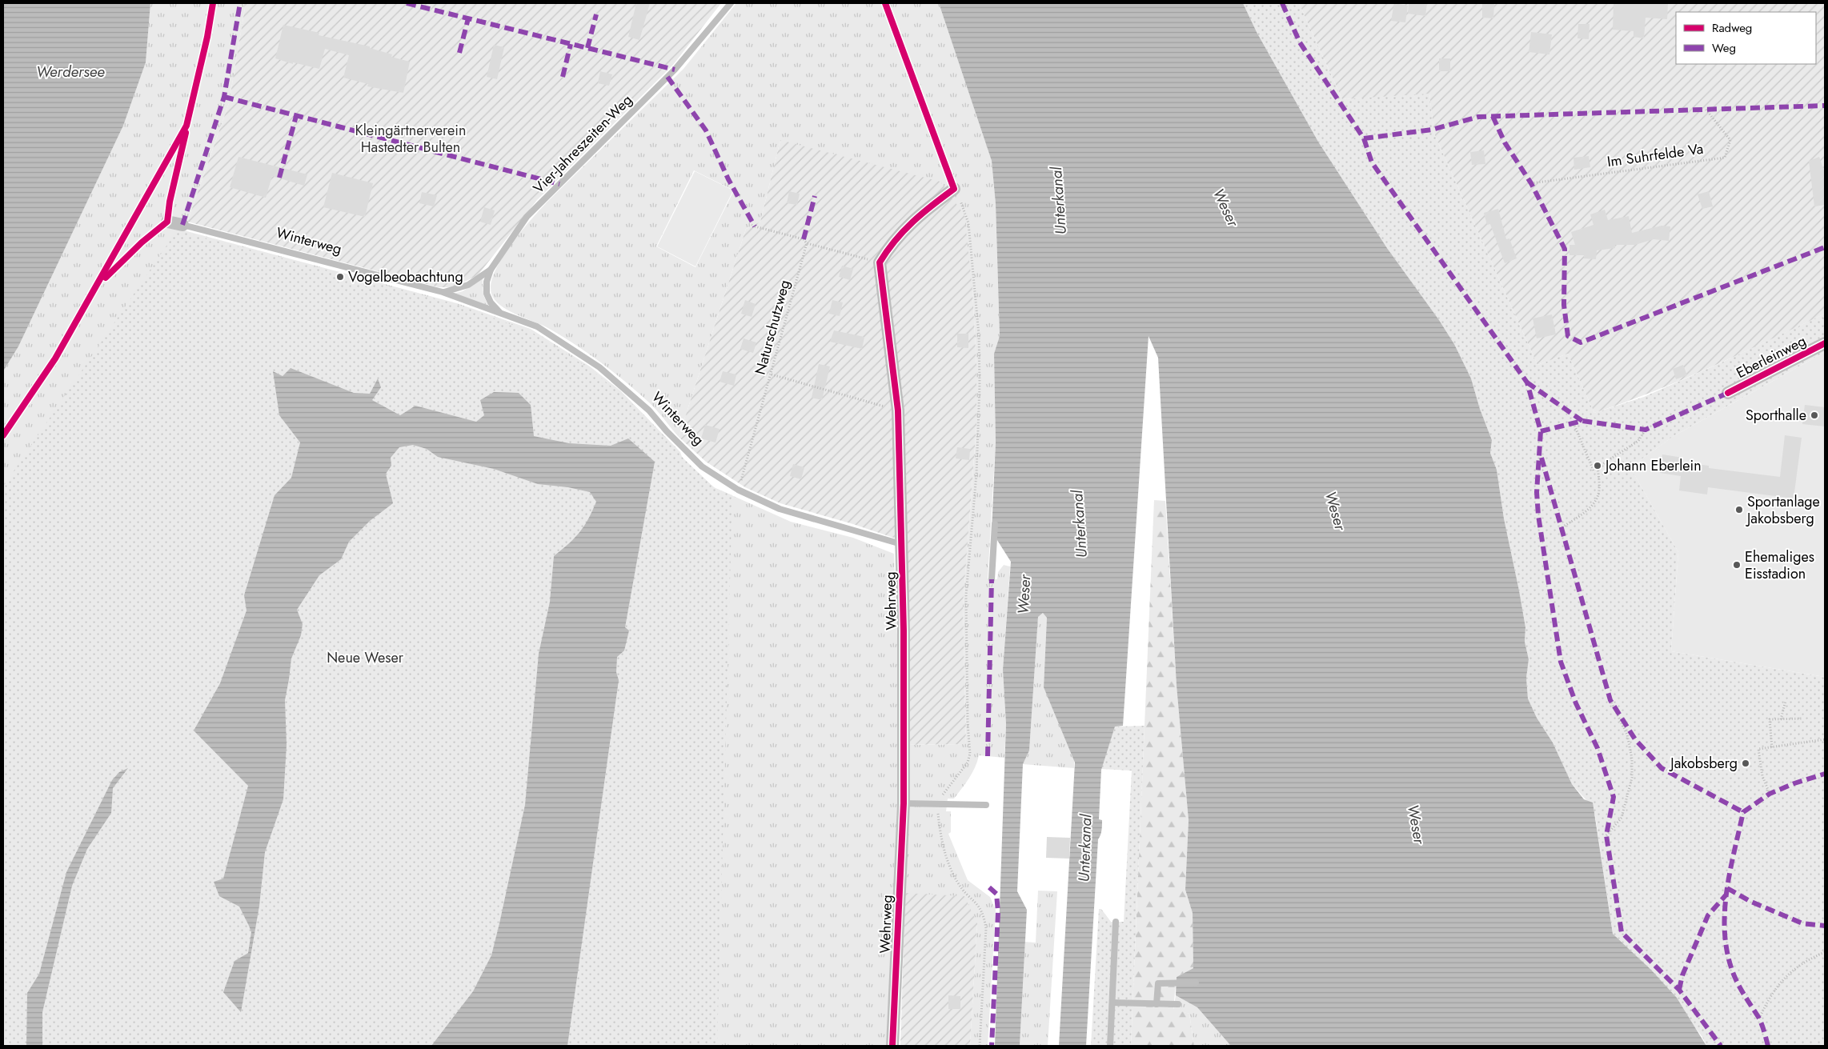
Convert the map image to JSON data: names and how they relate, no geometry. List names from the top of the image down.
{
  "streets": {
    "street": ["Winterweg", "Eberleinweg", "Wehrweg"],
    "lane": ["Vier-Jahreszeiten-Weg"],
    "path": ["Im Suhrfelde Va", "Naturschutzweg"]
  },
  "crossings": [
    ["Vier-Jahreszeiten-Weg", "Winterweg"],
    ["Winterweg", "Naturschutzweg"],
    ["Winterweg", "Wehrweg"]
  ],
  "water": ["Werdersee", "Unterkanal", "Weser"],
  "parks": ["Kleingärtnerverein Hastedter Bulten", "Neue Weser"],
  "places": [
    "Vogelbeobachtung",
    "Sporthalle",
    "Johann Eberlein",
    "Sportanlage Jakobsberg",
    "Ehemaliges Eisstadion",
    "Jakobsberg"
  ],
  "legend": ["Radweg", "Weg"]
}
